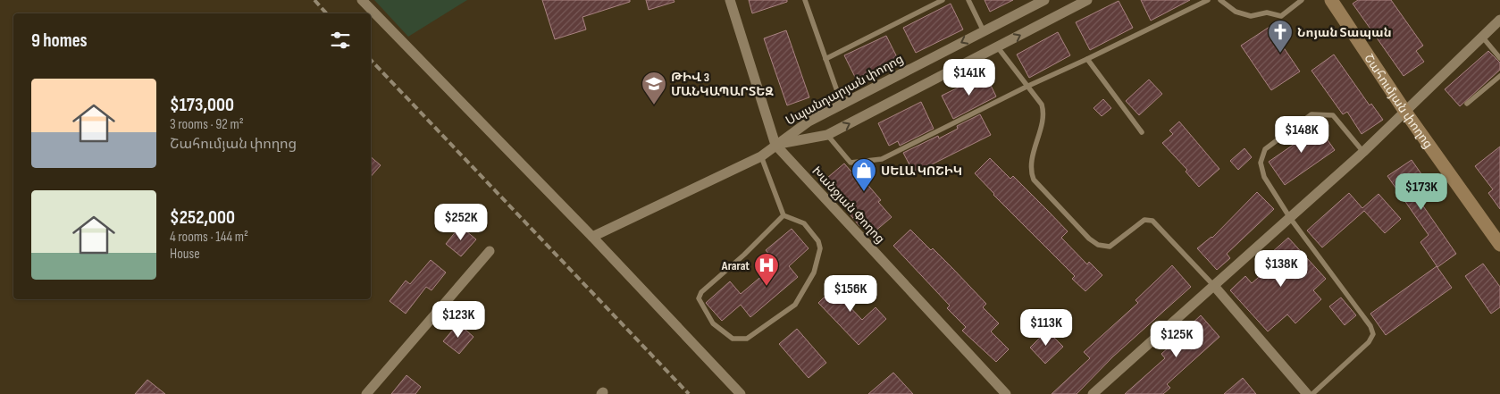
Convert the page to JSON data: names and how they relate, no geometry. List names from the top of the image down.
{
  "streets": {
    "main road": ["Շահումյան փողոց"],
    "street": ["Սպանդարյան փողոց", "Խանջյան Փողոց"]
  },
  "crossings": [
    ["Սպանդարյան փողոց", "Խանջյան Փողոց"]
  ],
  "places": {
    "church": ["Նոյան Տապան"],
    "school or university": ["ԹԻՎ 3 ՄԱՆԿԱՊԱՐՏԵԶ"],
    "shop": ["ՍԵԼԱ ԿՈՇԻԿ"],
    "hospital": ["Ararat"]
  },
  "page": {
    "heading": "9 homes",
    "price": [
      "$141K",
      "$148K",
      "$173K",
      "$252K",
      "$138K",
      "$156K",
      "$123K",
      "$113K",
      "$125K"
    ],
    "list": [
      {
        "name": "$173,000",
        "note": "3 rooms · 92 m² · Շահումյան փողոց"
      },
      {
        "name": "$252,000",
        "note": "4 rooms · 144 m² · House"
      }
    ]
  }
}
